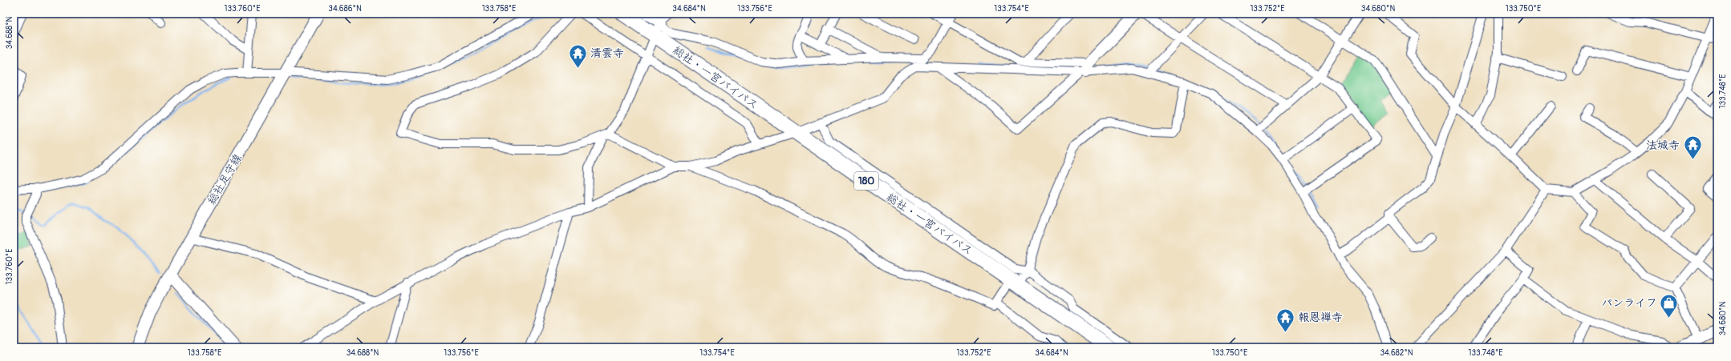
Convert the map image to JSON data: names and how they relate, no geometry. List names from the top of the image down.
{
  "streets": {
    "highway": ["総社・一宮バイパス", "180"],
    "main road": ["総社足守線"]
  },
  "places": {
    "temple": ["清雲寺", "法城寺", "報恩禅寺"],
    "shop": ["パンライフ"]
  },
  "coordinates": [
    "133.760°E",
    "34.686°N",
    "133.758°E",
    "34.684°N",
    "133.756°E",
    "133.754°E",
    "133.752°E",
    "34.680°N",
    "133.750°E",
    "34.688°N",
    "133.748°E",
    "34.682°N"
  ]
}
